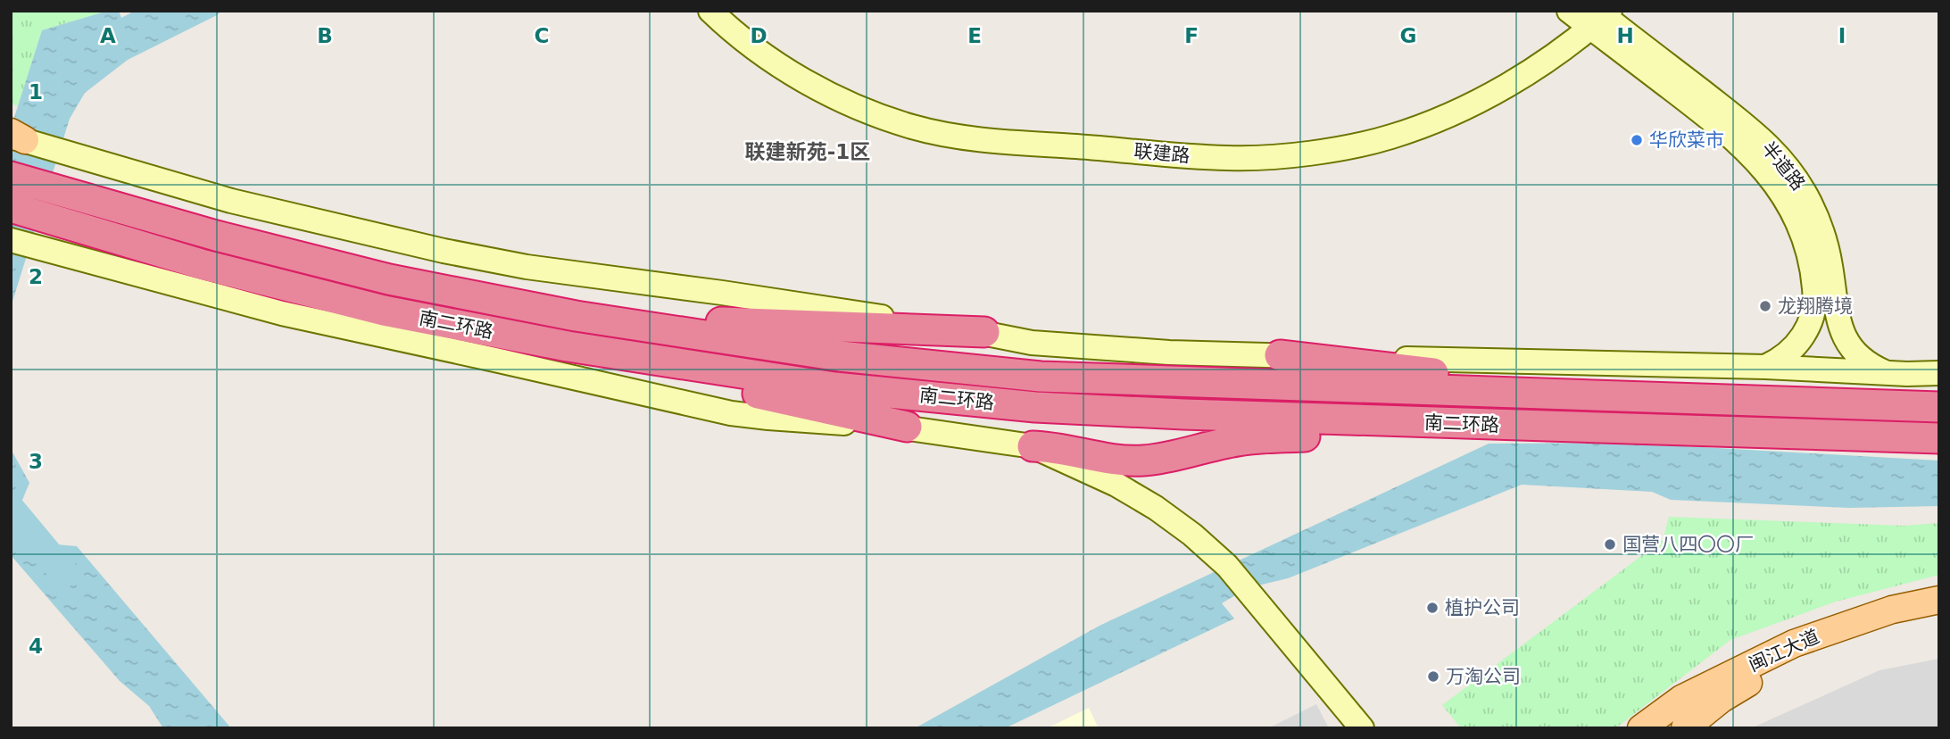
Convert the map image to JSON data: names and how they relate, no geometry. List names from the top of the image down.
{
  "streets": {
    "highway": ["南二环路"],
    "main road": ["联建路", "半道路", "闽江大道"]
  },
  "crossings": [
    ["联建路", "半道路"]
  ],
  "districts": ["联建新苑-1区"],
  "places": [
    "华欣菜市",
    "龙翔腾境",
    "国营八四〇〇厂",
    "植护公司",
    "万淘公司"
  ],
  "grid": {
    "columns": [
      "A",
      "B",
      "C",
      "D",
      "E",
      "F",
      "G",
      "H",
      "I"
    ],
    "rows": [
      "1",
      "2",
      "3",
      "4"
    ]
  }
}
